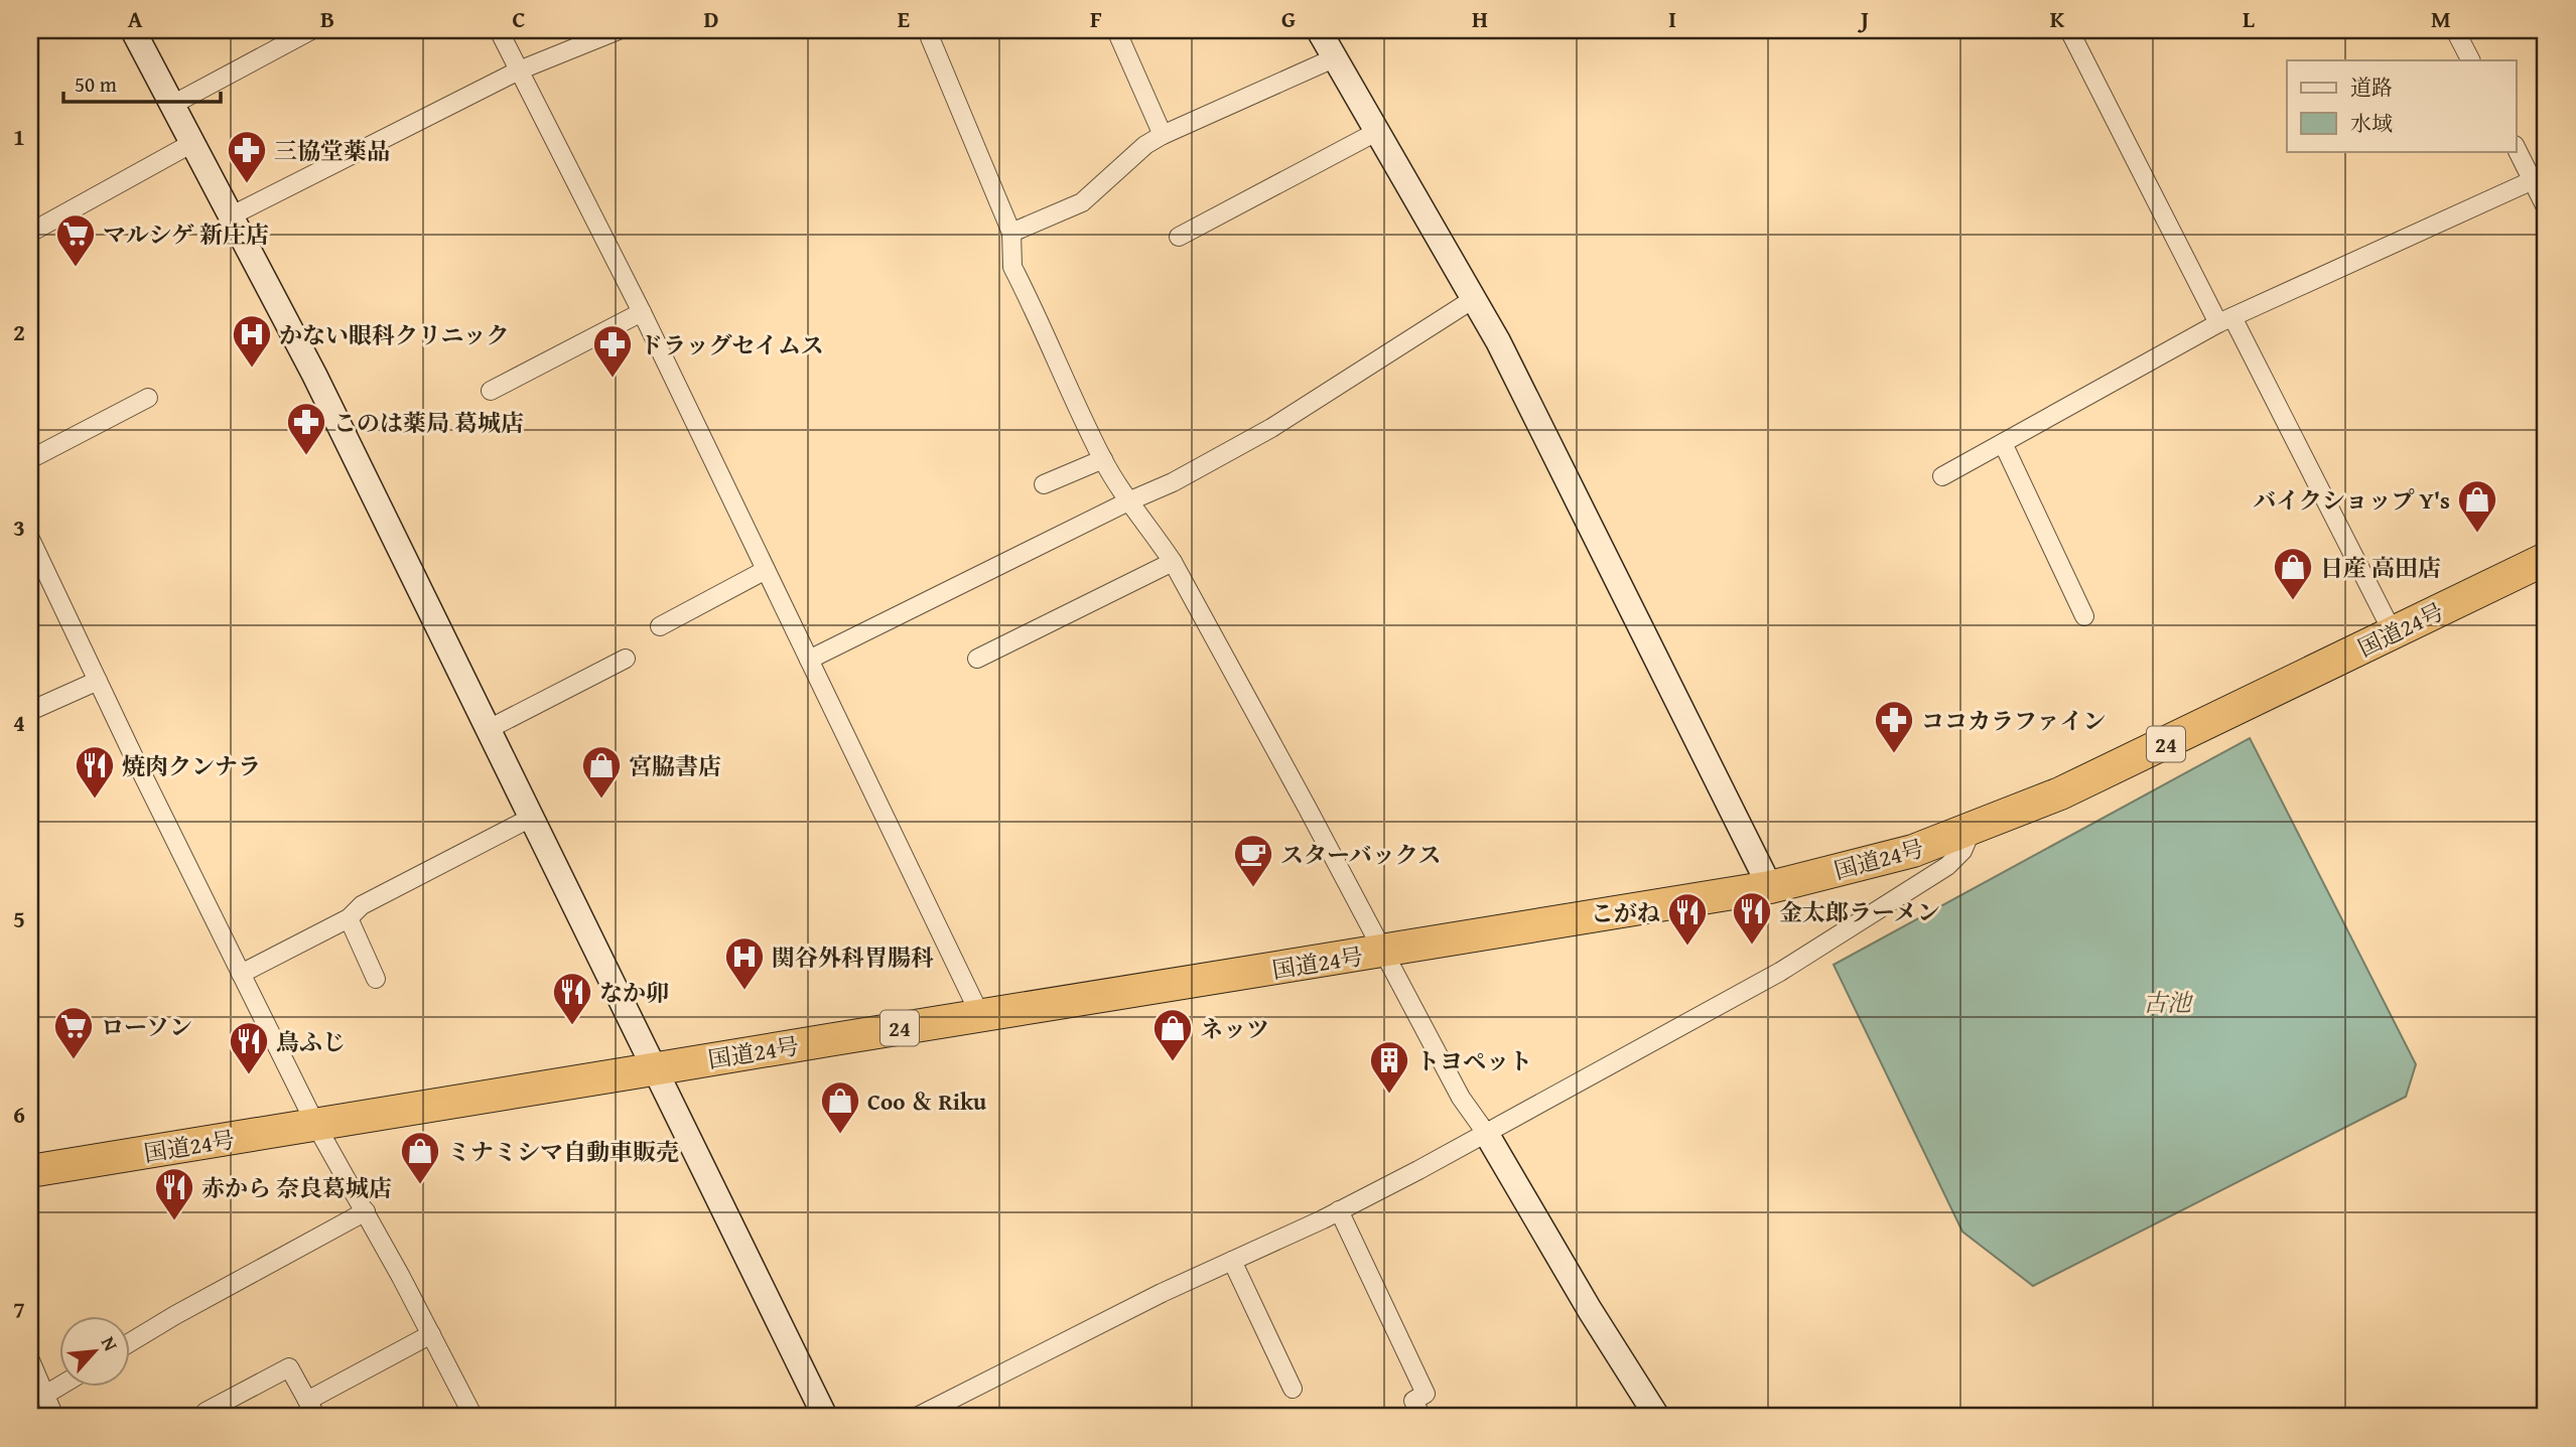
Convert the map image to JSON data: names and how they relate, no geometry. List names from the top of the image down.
{
  "streets": {
    "highway": ["国道24号", "24"]
  },
  "water": ["古池"],
  "places": {
    "pharmacy": [
      "三協堂薬品",
      "ドラッグセイムス",
      "このは薬局 葛城店",
      "ココカラファイン"
    ],
    "supermarket": ["マルシゲ 新庄店", "ローソン"],
    "hospital": ["かない眼科クリニック", "関谷外科胃腸科"],
    "shop": [
      "バイクショップ Y's",
      "日産 高田店",
      "宮脇書店",
      "ネッツ",
      "Coo ＆ Riku",
      "ミナミシマ自動車販売"
    ],
    "restaurant": [
      "焼肉クンナラ",
      "金太郎ラーメン",
      "こがね",
      "なか卯",
      "鳥ふじ",
      "赤から 奈良葛城店"
    ],
    "cafe": ["スターバックス"],
    "building": ["トヨペット"]
  },
  "legend": ["道路", "水域"],
  "scale_bar": "50 m",
  "north": "top right",
  "grid": {
    "columns": [
      "A",
      "B",
      "C",
      "D",
      "E",
      "F",
      "G",
      "H",
      "I",
      "J",
      "K",
      "L",
      "M"
    ],
    "rows": [
      "1",
      "2",
      "3",
      "4",
      "5",
      "6",
      "7"
    ]
  }
}
